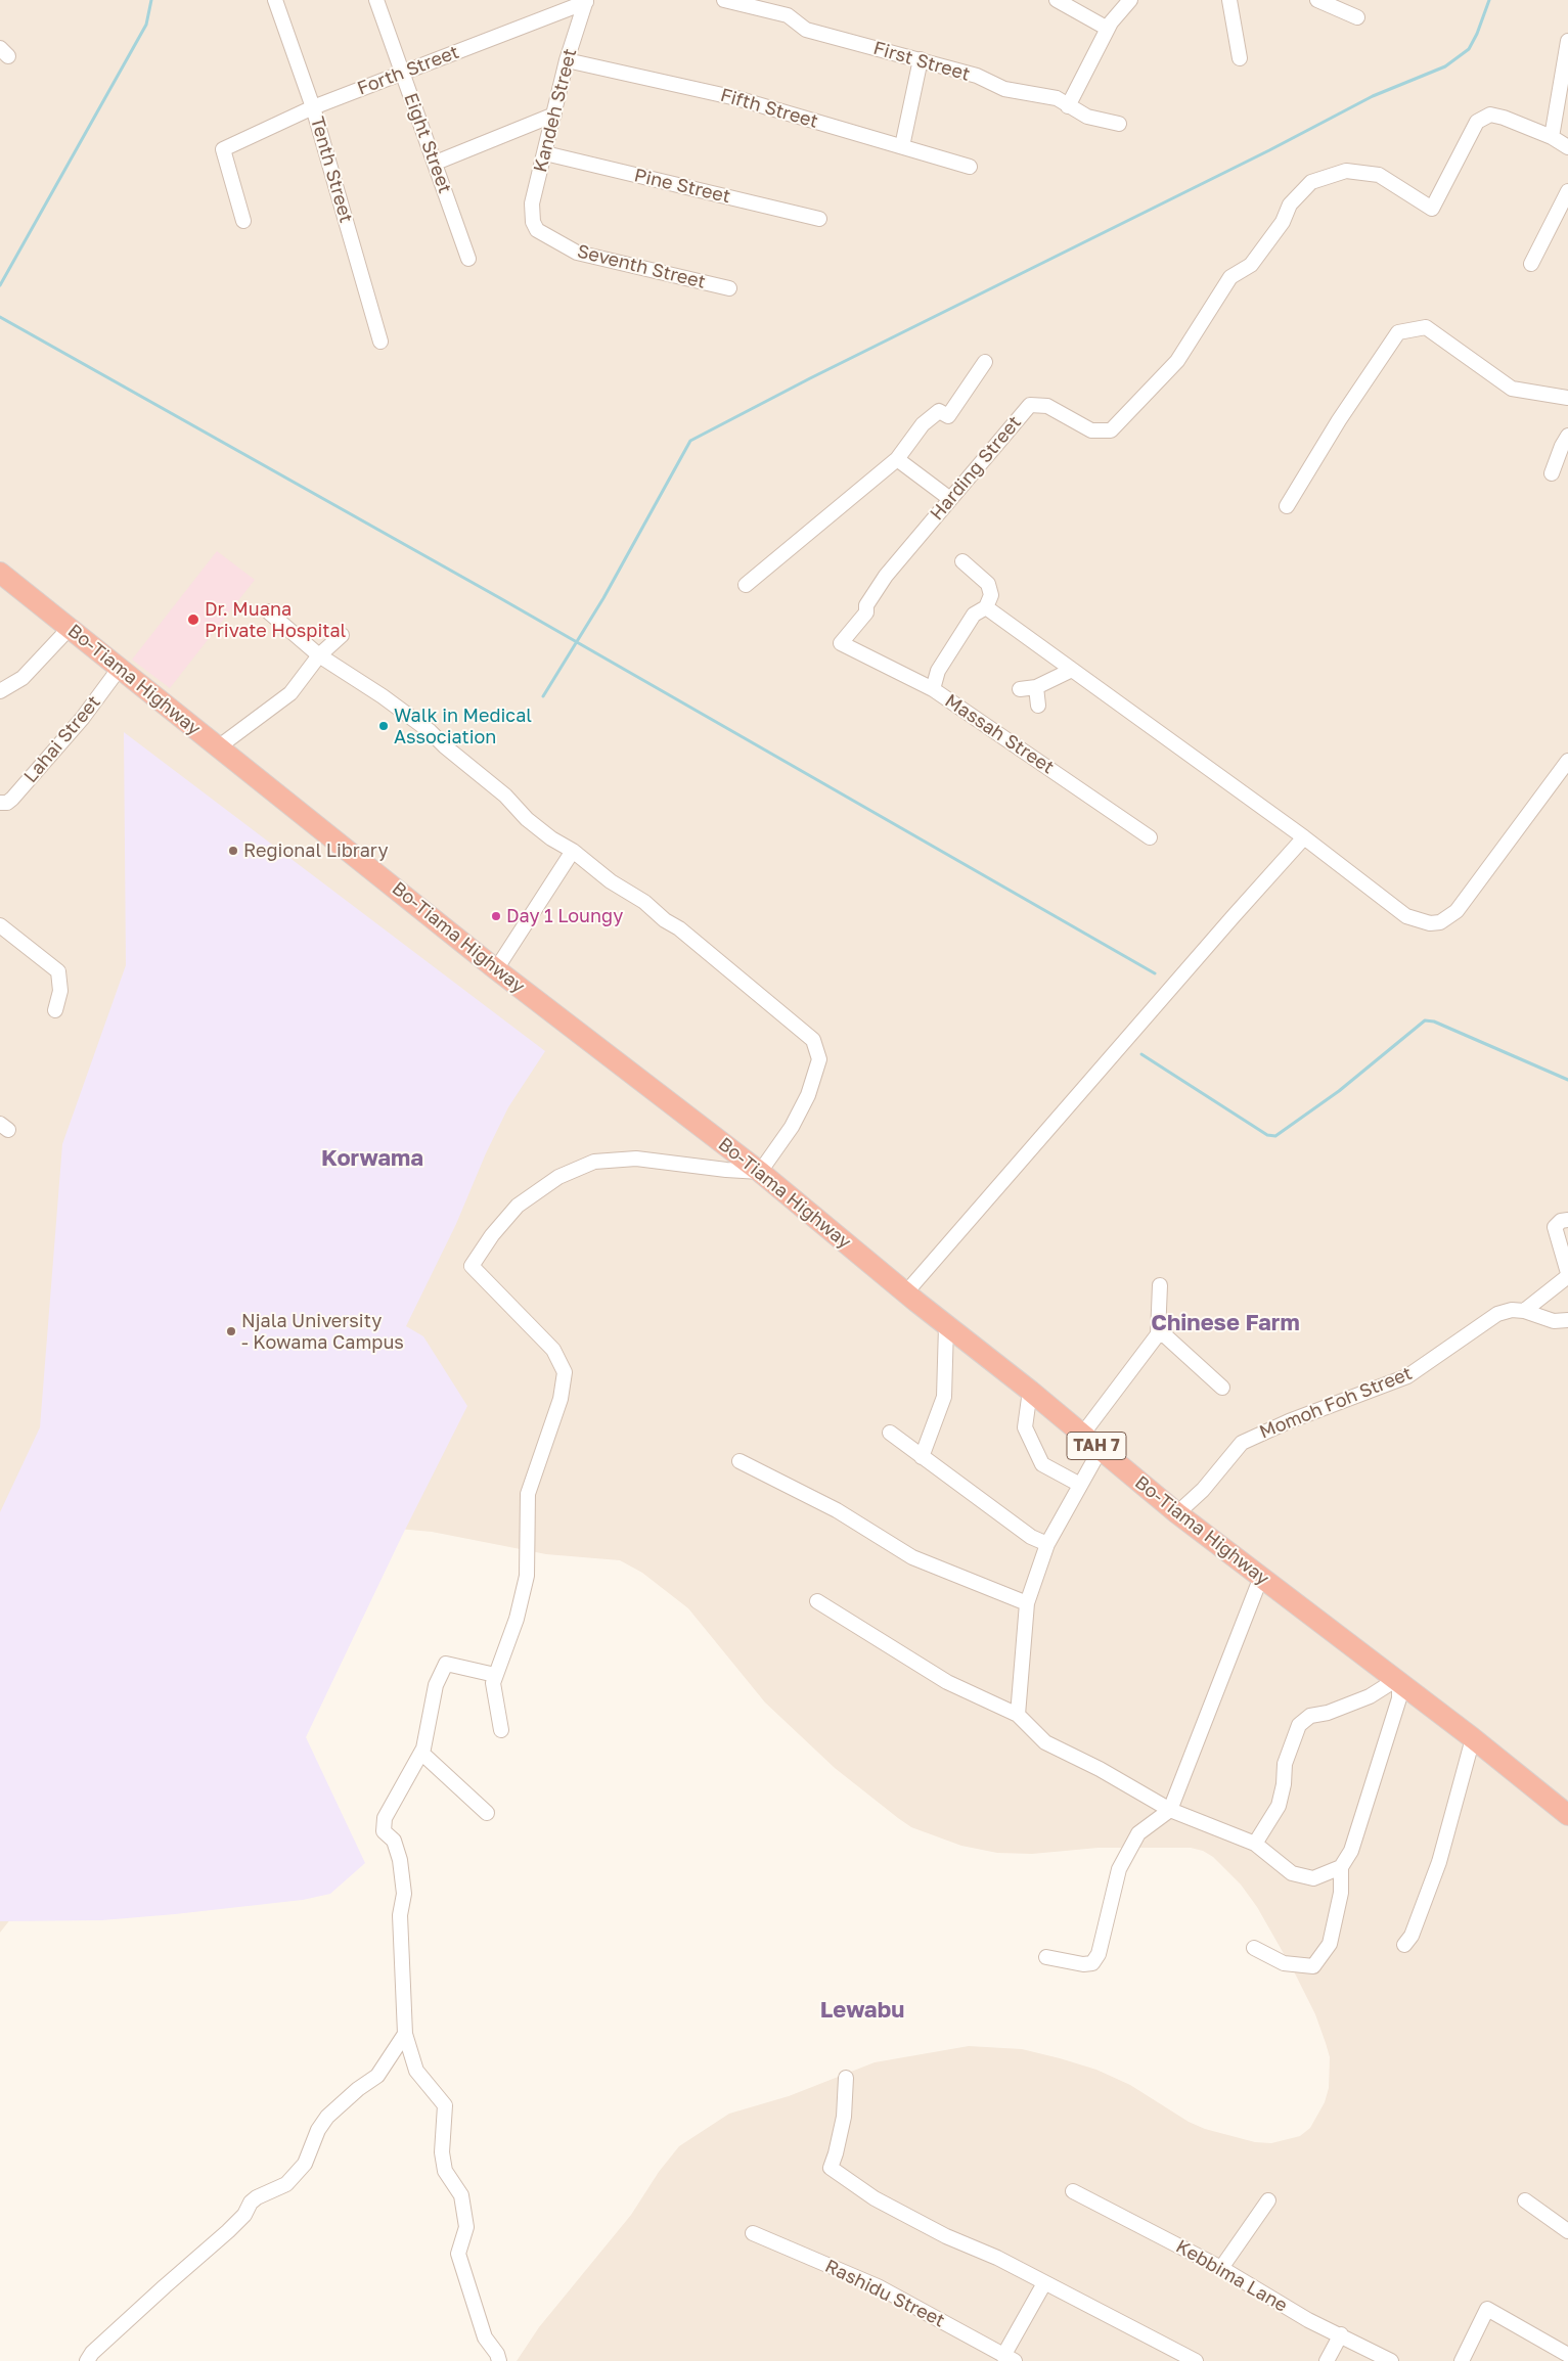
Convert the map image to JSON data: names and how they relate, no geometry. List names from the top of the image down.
{
  "streets": {
    "highway": ["Bo-Tiama Highway", "TAH 7"],
    "street": [
      "First Street",
      "Forth Street",
      "Fifth Street",
      "Kandeh Street",
      "Eight Street",
      "Tenth Street",
      "Pine Street",
      "Seventh Street",
      "Harding Street",
      "Massah Street",
      "Lahai Street",
      "Momoh Foh Street",
      "Kebbima Lane",
      "Rashidu Street"
    ]
  },
  "crossings": [
    ["Forth Street", "Kandeh Street"],
    ["Forth Street", "Eight Street"],
    ["Forth Street", "Tenth Street"],
    ["Fifth Street", "Kandeh Street"],
    ["Kandeh Street", "Pine Street"],
    ["Kandeh Street", "Seventh Street"],
    ["Harding Street", "Massah Street"],
    ["Bo-Tiama Highway", "Lahai Street"],
    ["Bo-Tiama Highway", "Momoh Foh Street"]
  ],
  "districts": ["Korwama", "Chinese Farm", "Lewabu"],
  "places": [
    "Dr. Muana Private Hospital",
    "Walk in Medical Association",
    "Regional Library",
    "Day 1 Loungy",
    "Njala University - Kowama Campus"
  ]
}
